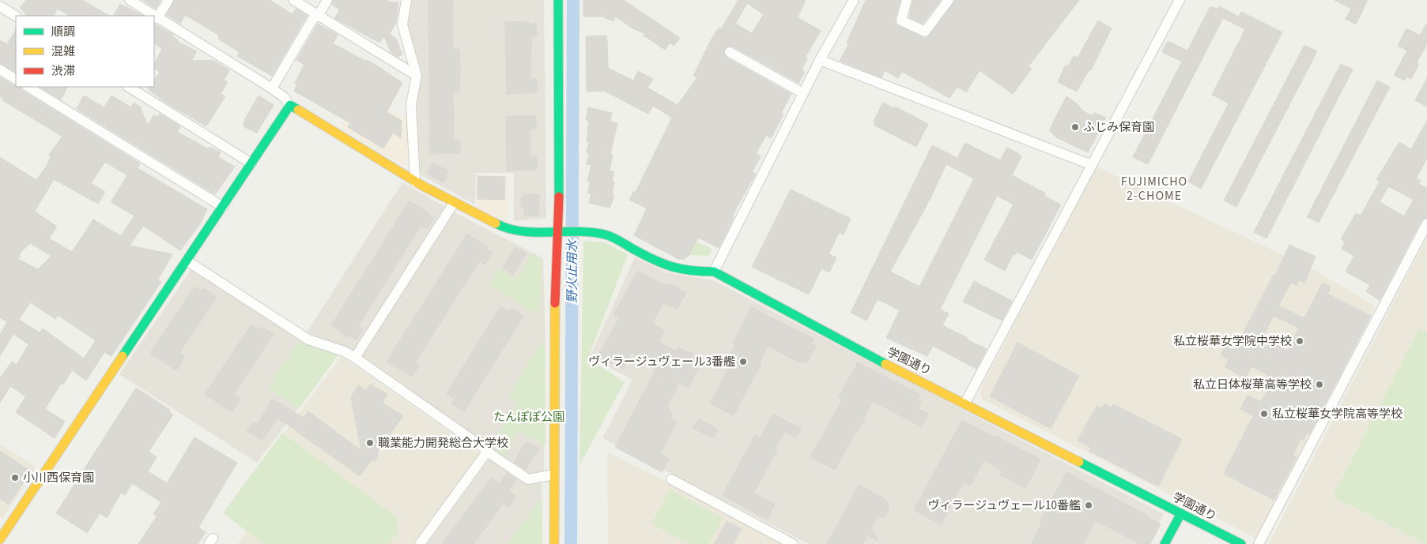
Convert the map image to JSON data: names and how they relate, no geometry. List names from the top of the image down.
{
  "streets": {
    "street": ["学園通り"]
  },
  "districts": ["FUJIMICHO 2-CHOME"],
  "water": ["野火止用水"],
  "parks": ["たんぽぽ公園"],
  "places": [
    "ふじみ保育園",
    "私立桜華女学院中学校",
    "ヴィラージュヴェール3番艦",
    "私立日体桜華高等学校",
    "私立桜華女学院高等学校",
    "職業能力開発総合大学校",
    "小川西保育園",
    "ヴィラージュヴェール10番艦"
  ],
  "legend": ["順調", "混雑", "渋滞"]
}
